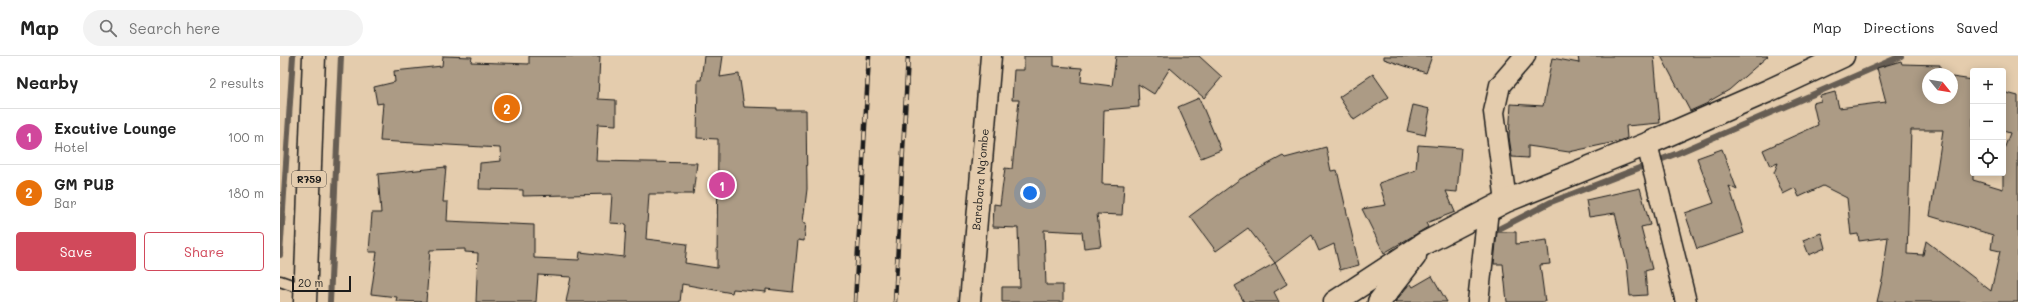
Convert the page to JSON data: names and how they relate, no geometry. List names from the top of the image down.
{
  "streets": {
    "main road": ["R759"],
    "street": ["Barabara Ng'ombe"]
  },
  "scale_bar": "20 m",
  "north": "bottom right",
  "page": {
    "header": "Map",
    "search": "Search here",
    "nav": ["Map", "Directions", "Saved"],
    "heading": ["Nearby", "2 results"],
    "map_buttons": ["+", "−"],
    "pins": ["2", "1"],
    "list": [
      {
        "mark": "1",
        "name": "Excutive Lounge",
        "note": "Hotel",
        "value": "100 m"
      },
      {
        "mark": "2",
        "name": "GM PUB",
        "note": "Bar",
        "value": "180 m"
      }
    ],
    "buttons": ["Save", "Share"],
    "scale": "20 m"
  }
}
